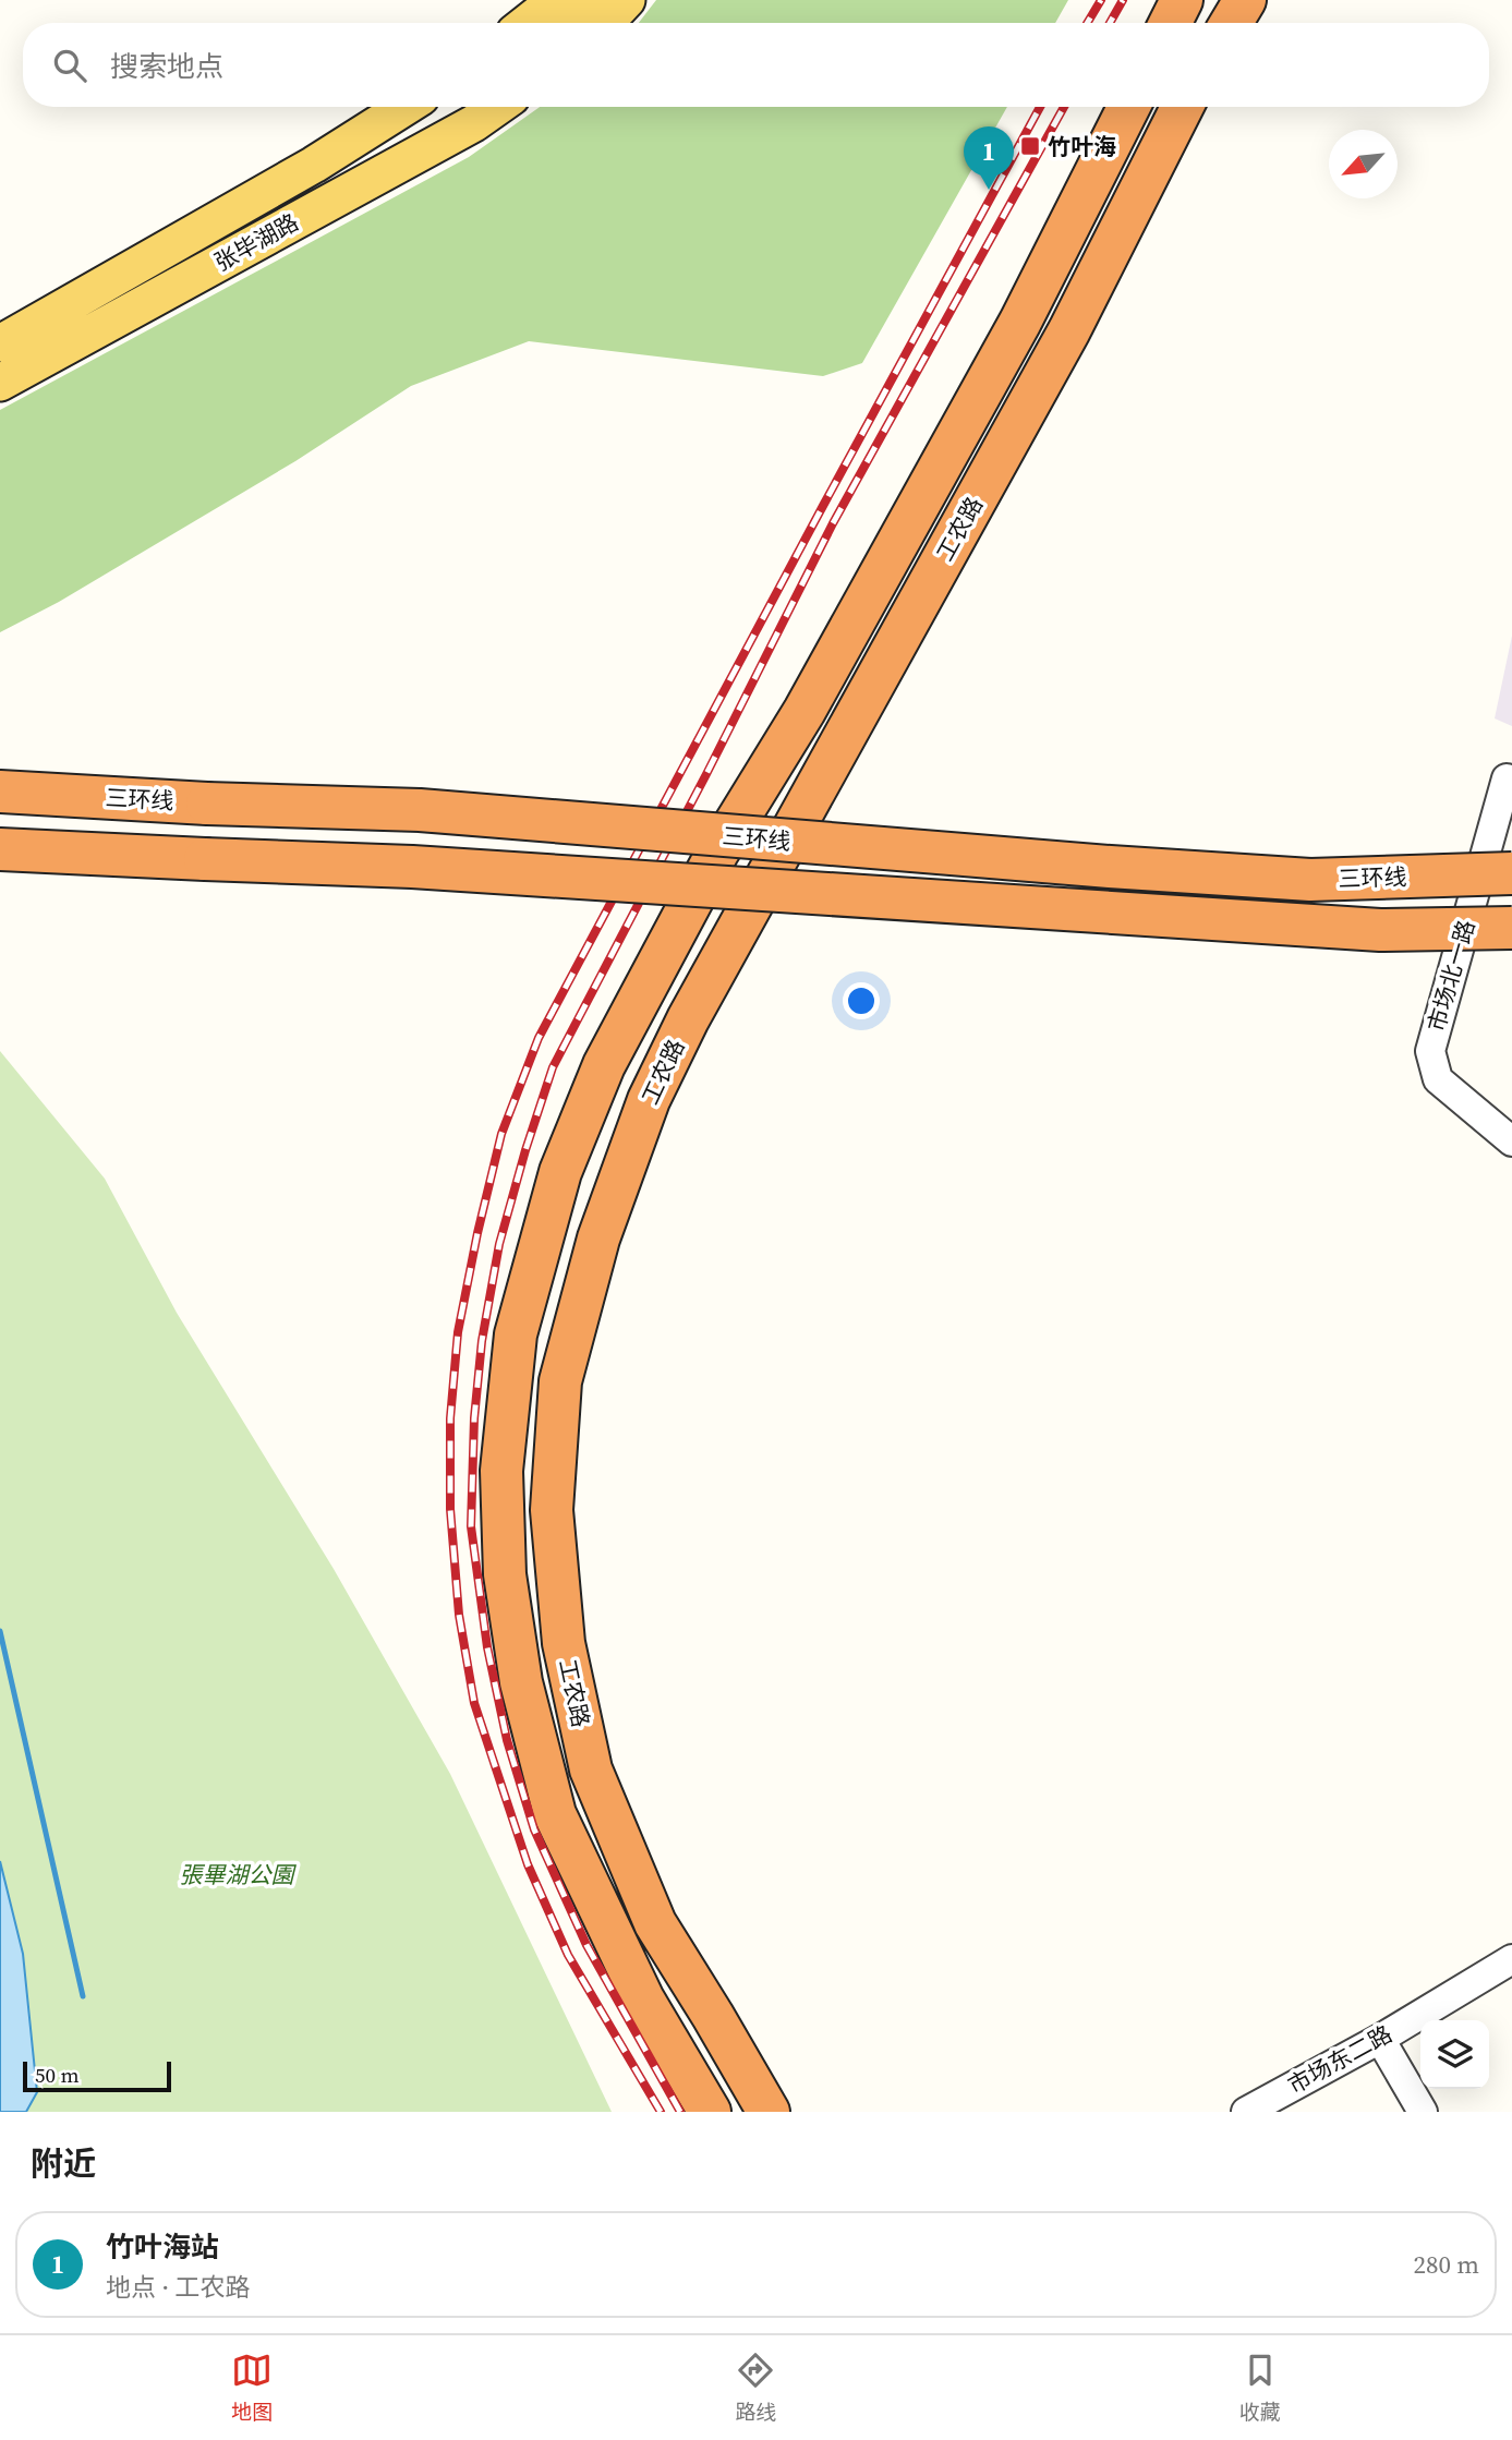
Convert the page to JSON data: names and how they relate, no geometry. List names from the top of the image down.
{
  "streets": {
    "highway": ["工农路", "三环线"],
    "main road": ["张毕湖路"],
    "street": ["市场北一路", "市场东二路"]
  },
  "parks": ["張畢湖公園"],
  "places": {
    "transit": ["竹叶海"]
  },
  "scale_bar": "50 m",
  "north": "bottom left",
  "page": {
    "search": "搜索地点",
    "pins": "1",
    "scale": "50 m",
    "heading": "附近",
    "list": [
      {
        "mark": "1",
        "name": "竹叶海站",
        "note": "地点 · 工农路",
        "value": "280 m"
      }
    ],
    "nav": ["地图", "路线", "收藏"]
  }
}
